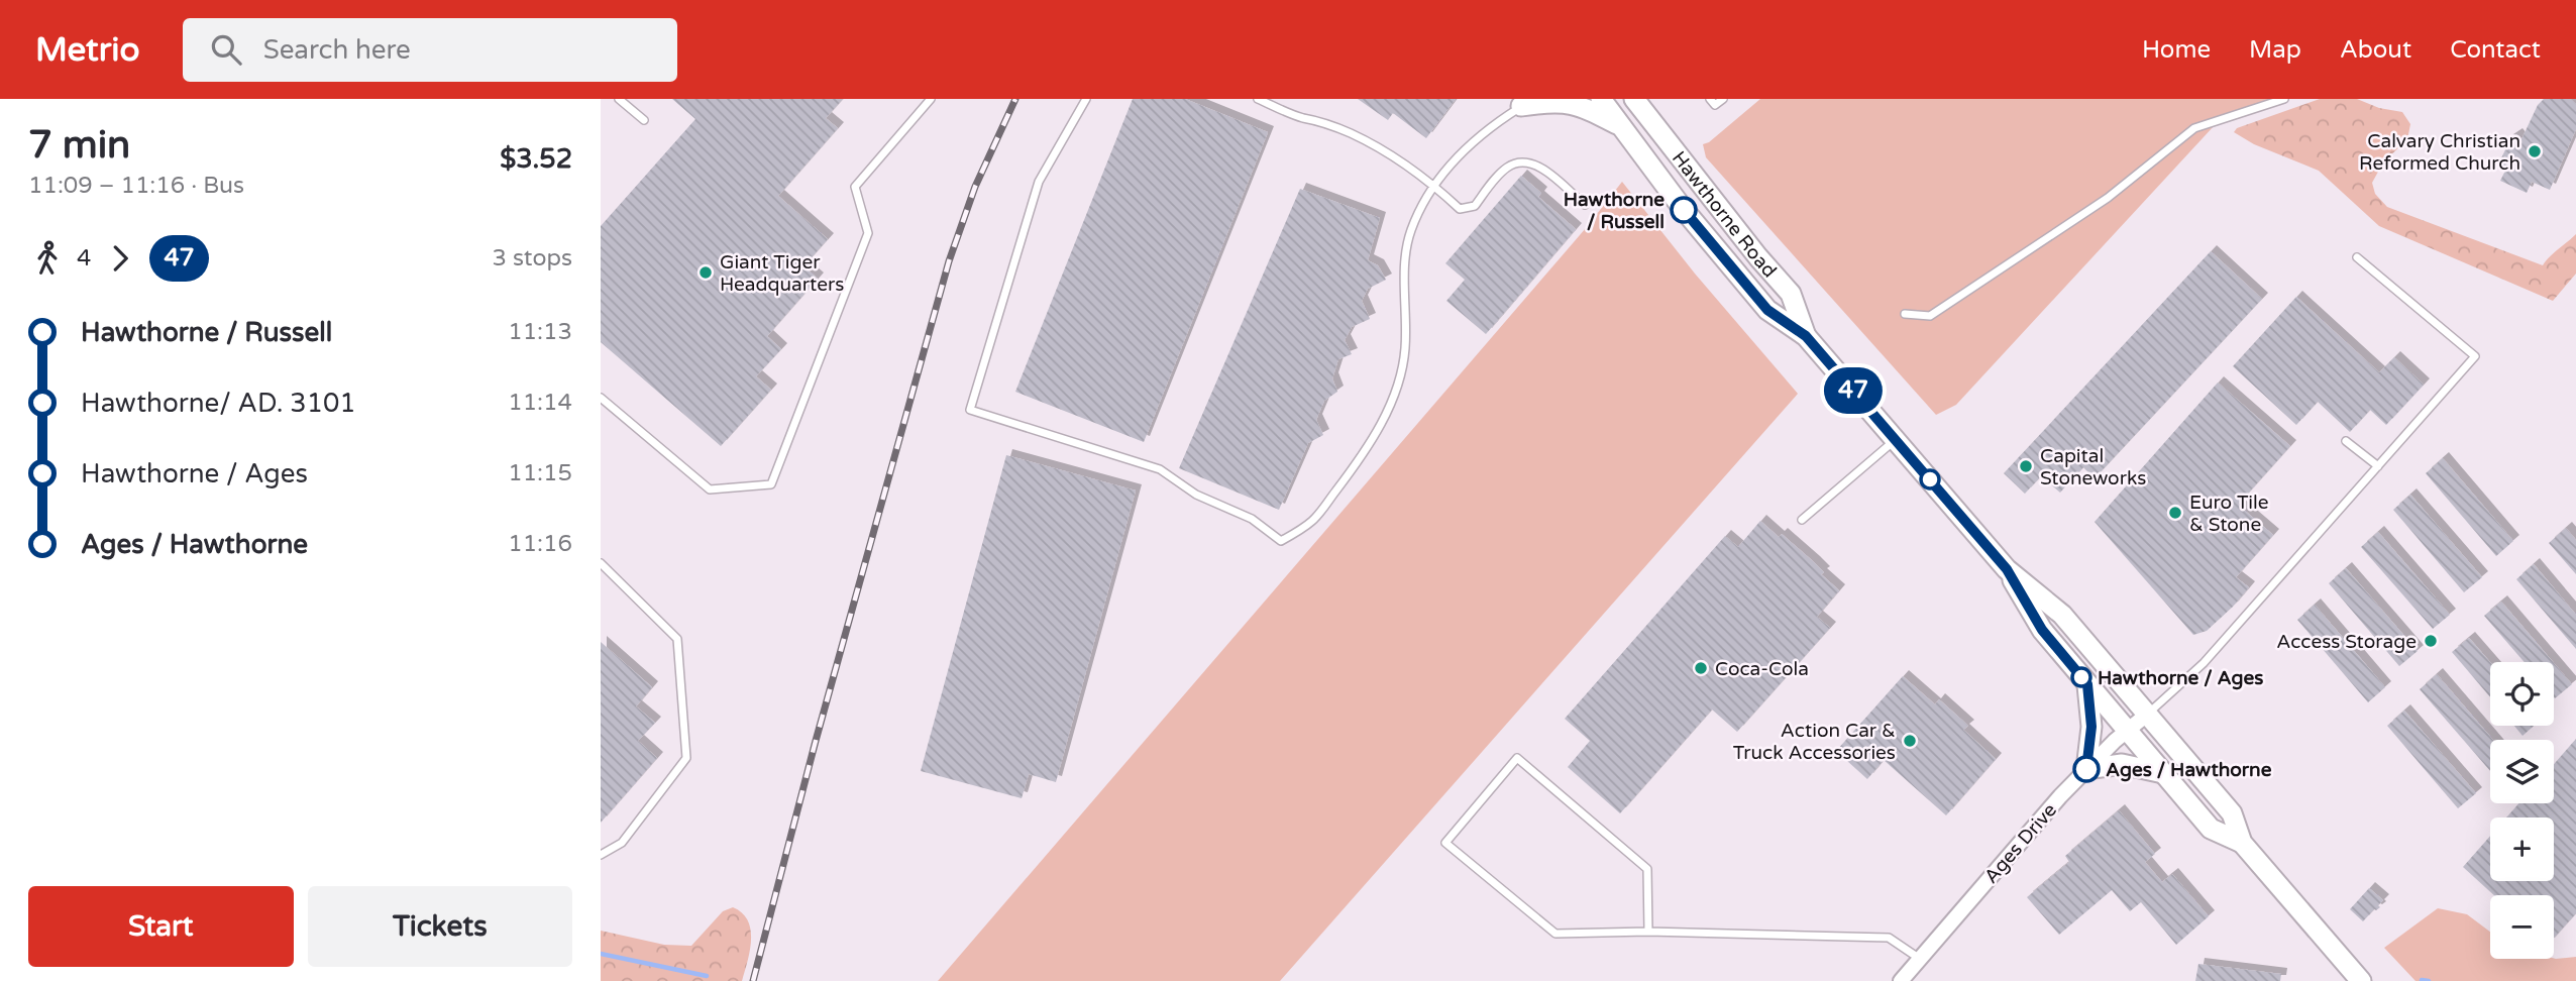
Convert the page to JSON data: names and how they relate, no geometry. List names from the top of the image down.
{
  "streets": {
    "main road": ["Hawthorne Road"],
    "street": ["Ages Drive"]
  },
  "crossings": [
    ["Hawthorne Road", "Ages Drive"]
  ],
  "places": [
    "Calvary Christian Reformed Church",
    "Hawthorne / Russell",
    "Giant Tiger Headquarters",
    "Capital Stoneworks",
    "Euro Tile & Stone",
    "Access Storage",
    "Coca-Cola",
    "Hawthorne / Ages",
    "Action Car & Truck Accessories",
    "Ages / Hawthorne"
  ],
  "lines": ["bus line 47"],
  "page": {
    "header": "Metrio",
    "search": "Search here",
    "nav": [
      "Home",
      "Map",
      "About",
      "Contact"
    ],
    "heading": ["7 min", "11:09 – 11:16 · Bus", "$3.52"],
    "on_map": "47",
    "legs": ["4", "47", "3 stops"],
    "list": [
      {
        "name": "Hawthorne / Russell",
        "value": "11:13"
      },
      {
        "name": "Hawthorne/ AD. 3101",
        "value": "11:14"
      },
      {
        "name": "Hawthorne / Ages",
        "value": "11:15"
      },
      {
        "name": "Ages / Hawthorne",
        "value": "11:16"
      }
    ],
    "map_buttons": ["+", "−"],
    "buttons": ["Start", "Tickets"]
  }
}
